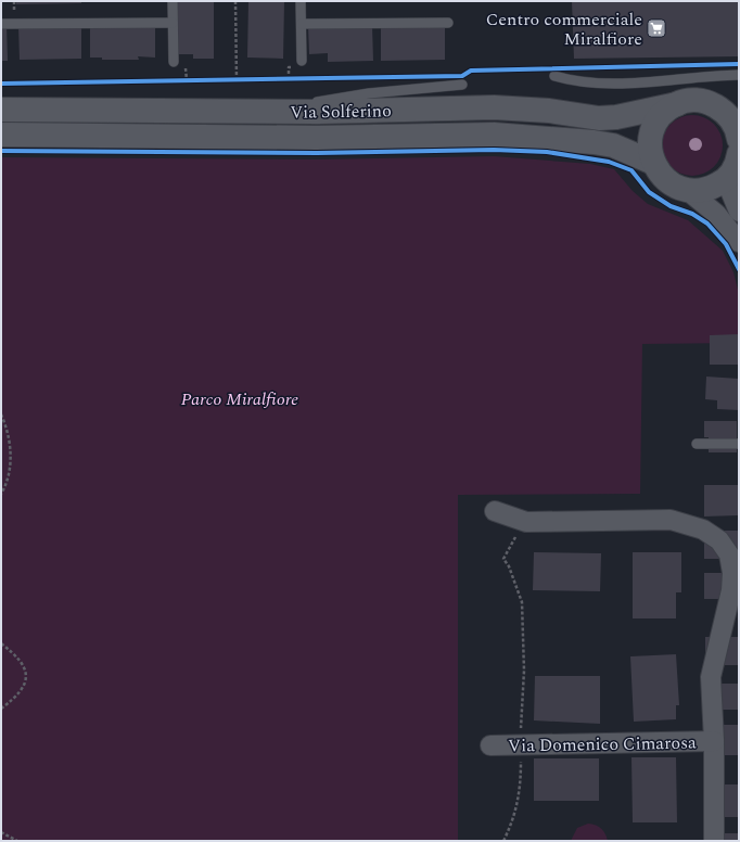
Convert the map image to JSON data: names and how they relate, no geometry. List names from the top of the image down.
{
  "streets": {
    "main road": ["Via Solferino"],
    "street": ["Via Domenico Cimarosa"]
  },
  "parks": ["Parco Miralfiore"],
  "places": {
    "supermarket": ["Centro commerciale Miralfiore"]
  }
}
